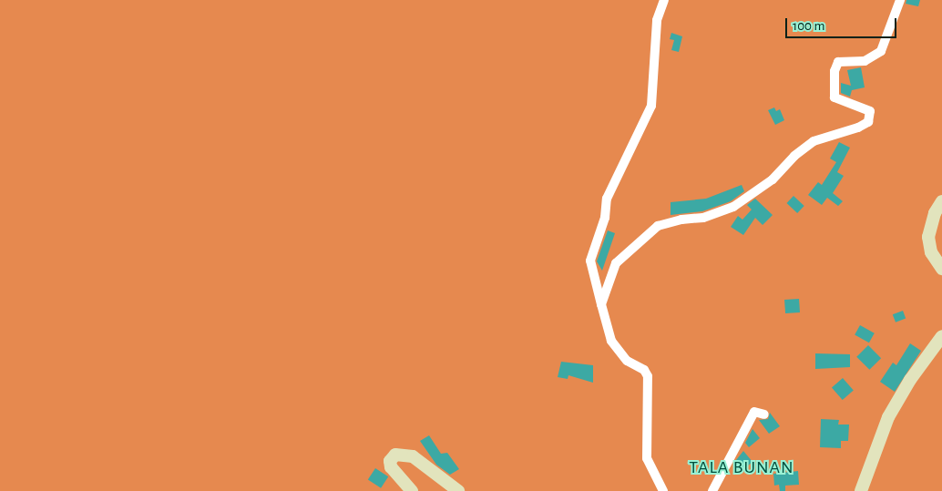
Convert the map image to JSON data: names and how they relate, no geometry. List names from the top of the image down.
{
  "districts": ["TALA BUNAN"],
  "scale_bar": "100 m"
}
